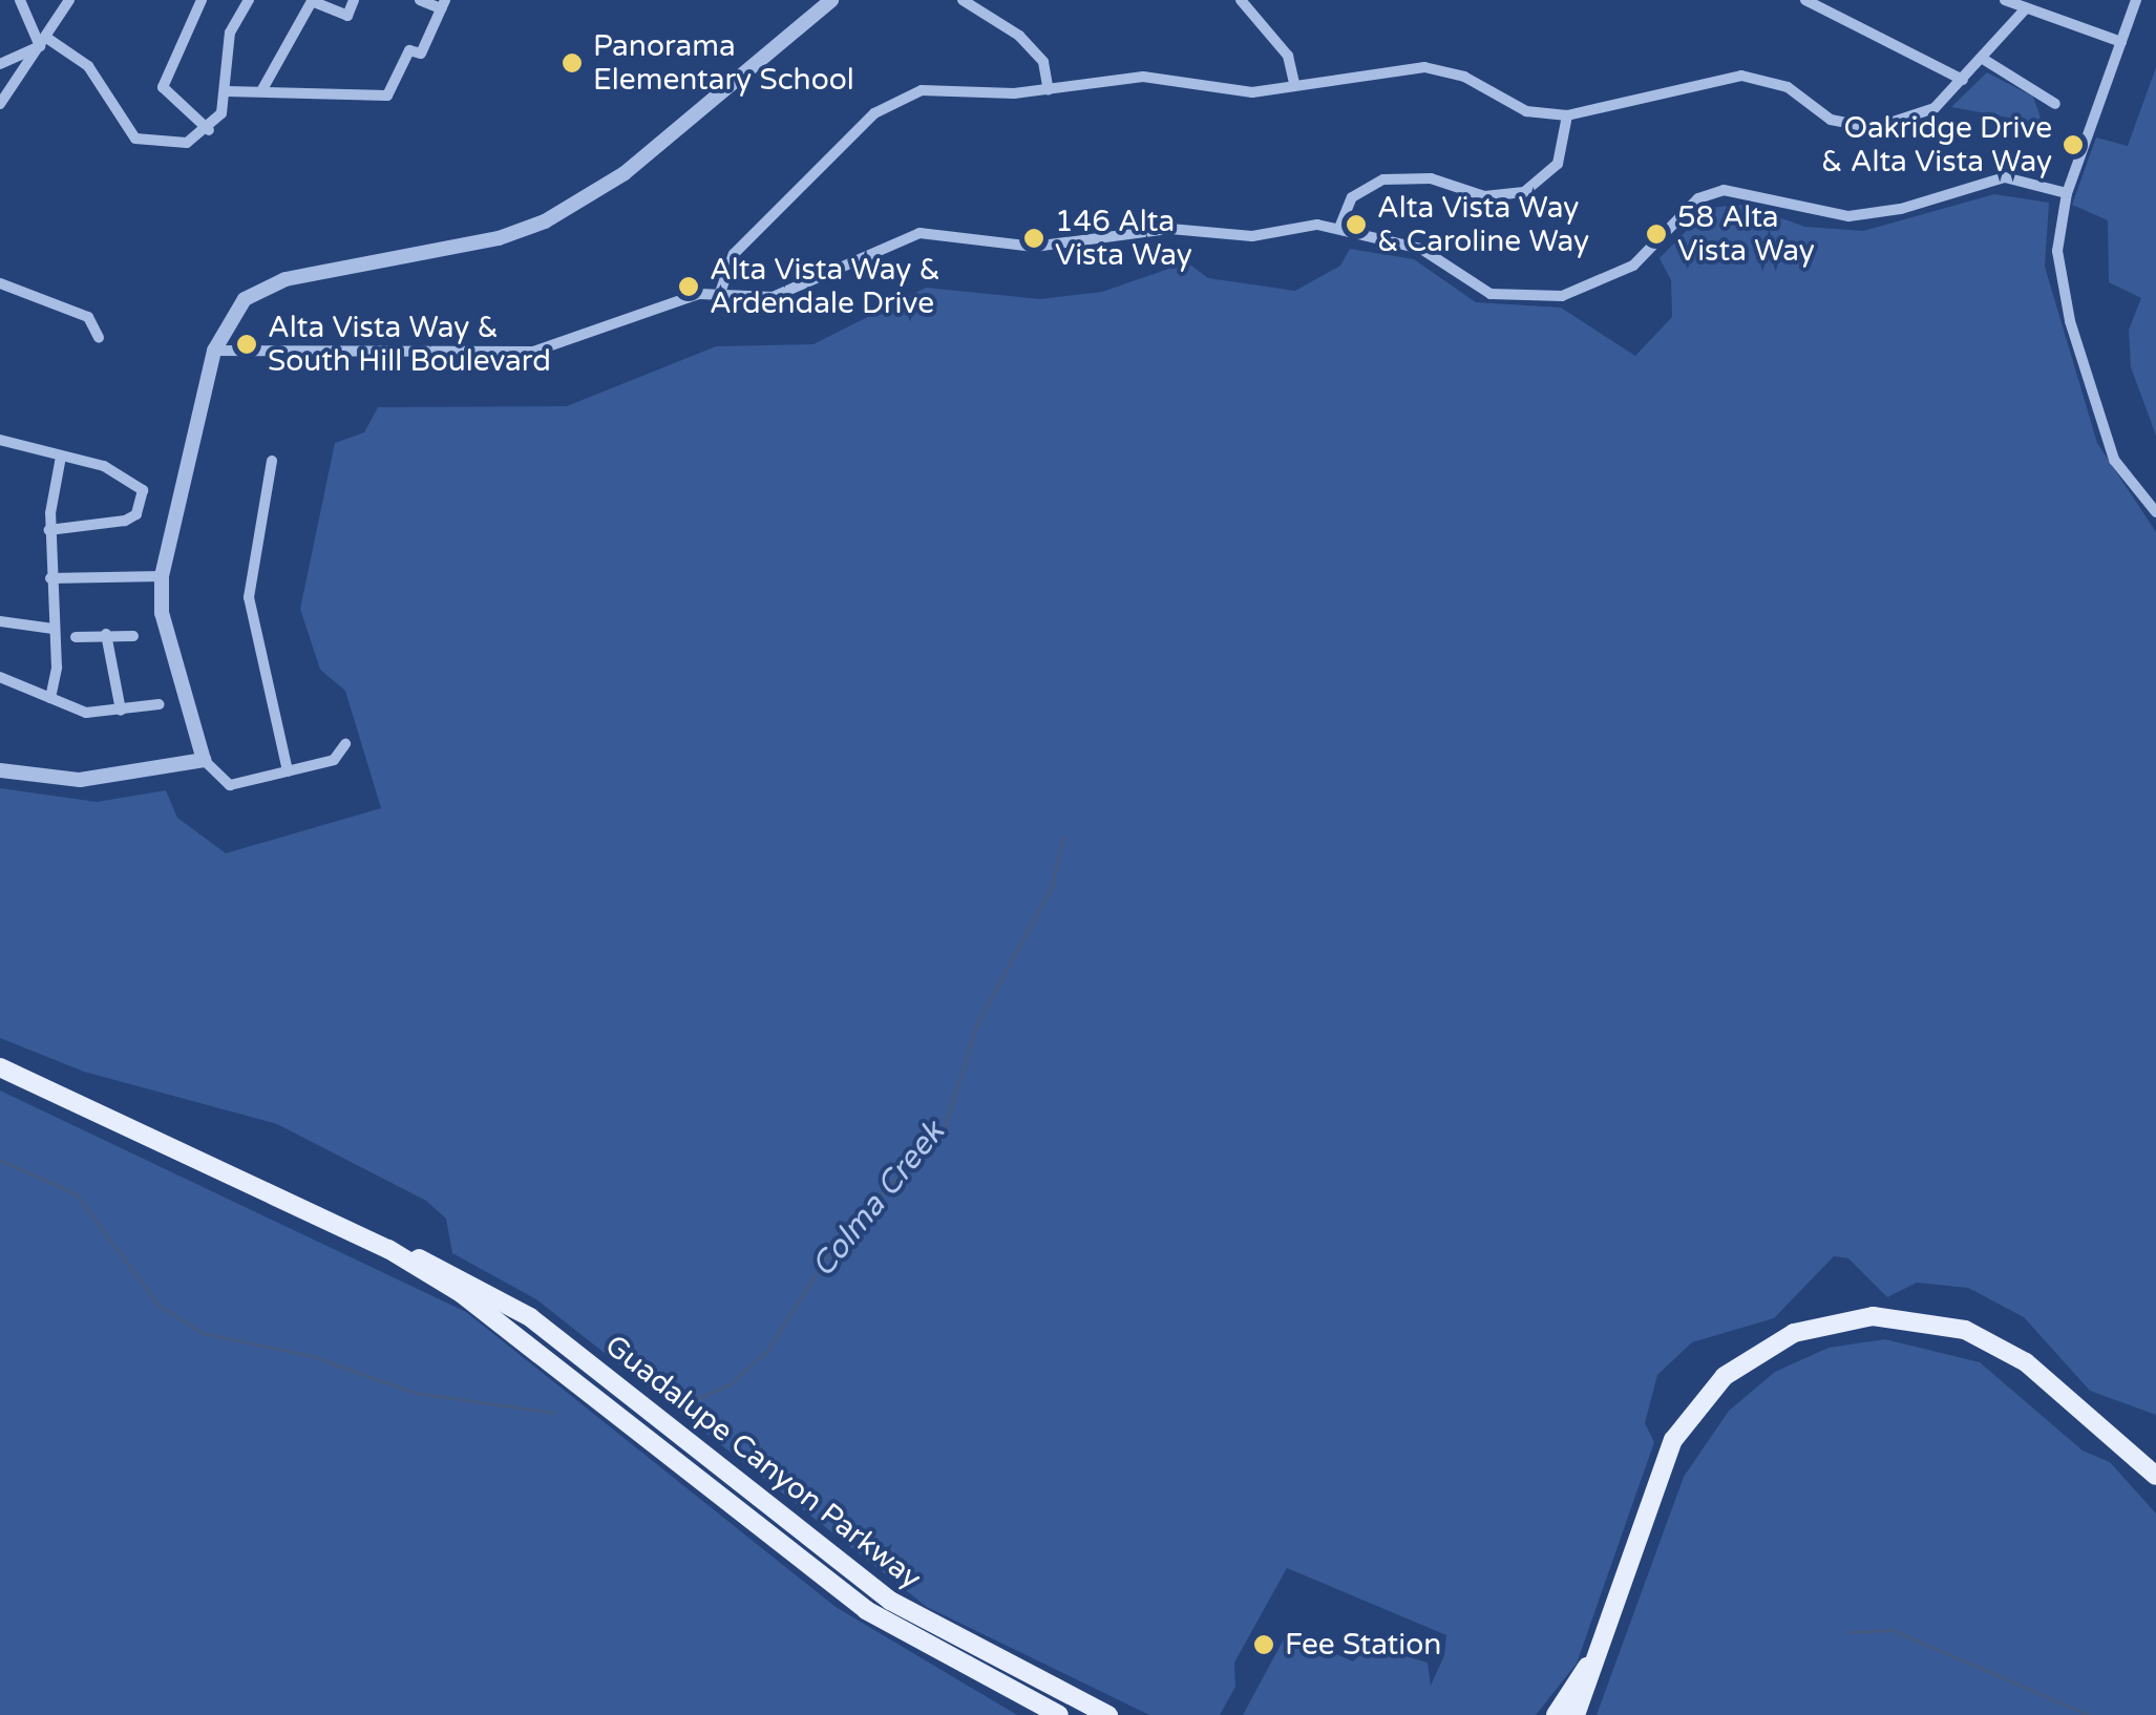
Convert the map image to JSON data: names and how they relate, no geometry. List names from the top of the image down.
{
  "streets": {
    "main road": ["Guadalupe Canyon Parkway"]
  },
  "water": ["Colma Creek"],
  "places": [
    "Panorama Elementary School",
    "Oakridge Drive & Alta Vista Way",
    "Alta Vista Way & Caroline Way",
    "58 Alta Vista Way",
    "146 Alta Vista Way",
    "Alta Vista Way & Ardendale Drive",
    "Alta Vista Way & South Hill Boulevard",
    "Fee Station"
  ]
}
